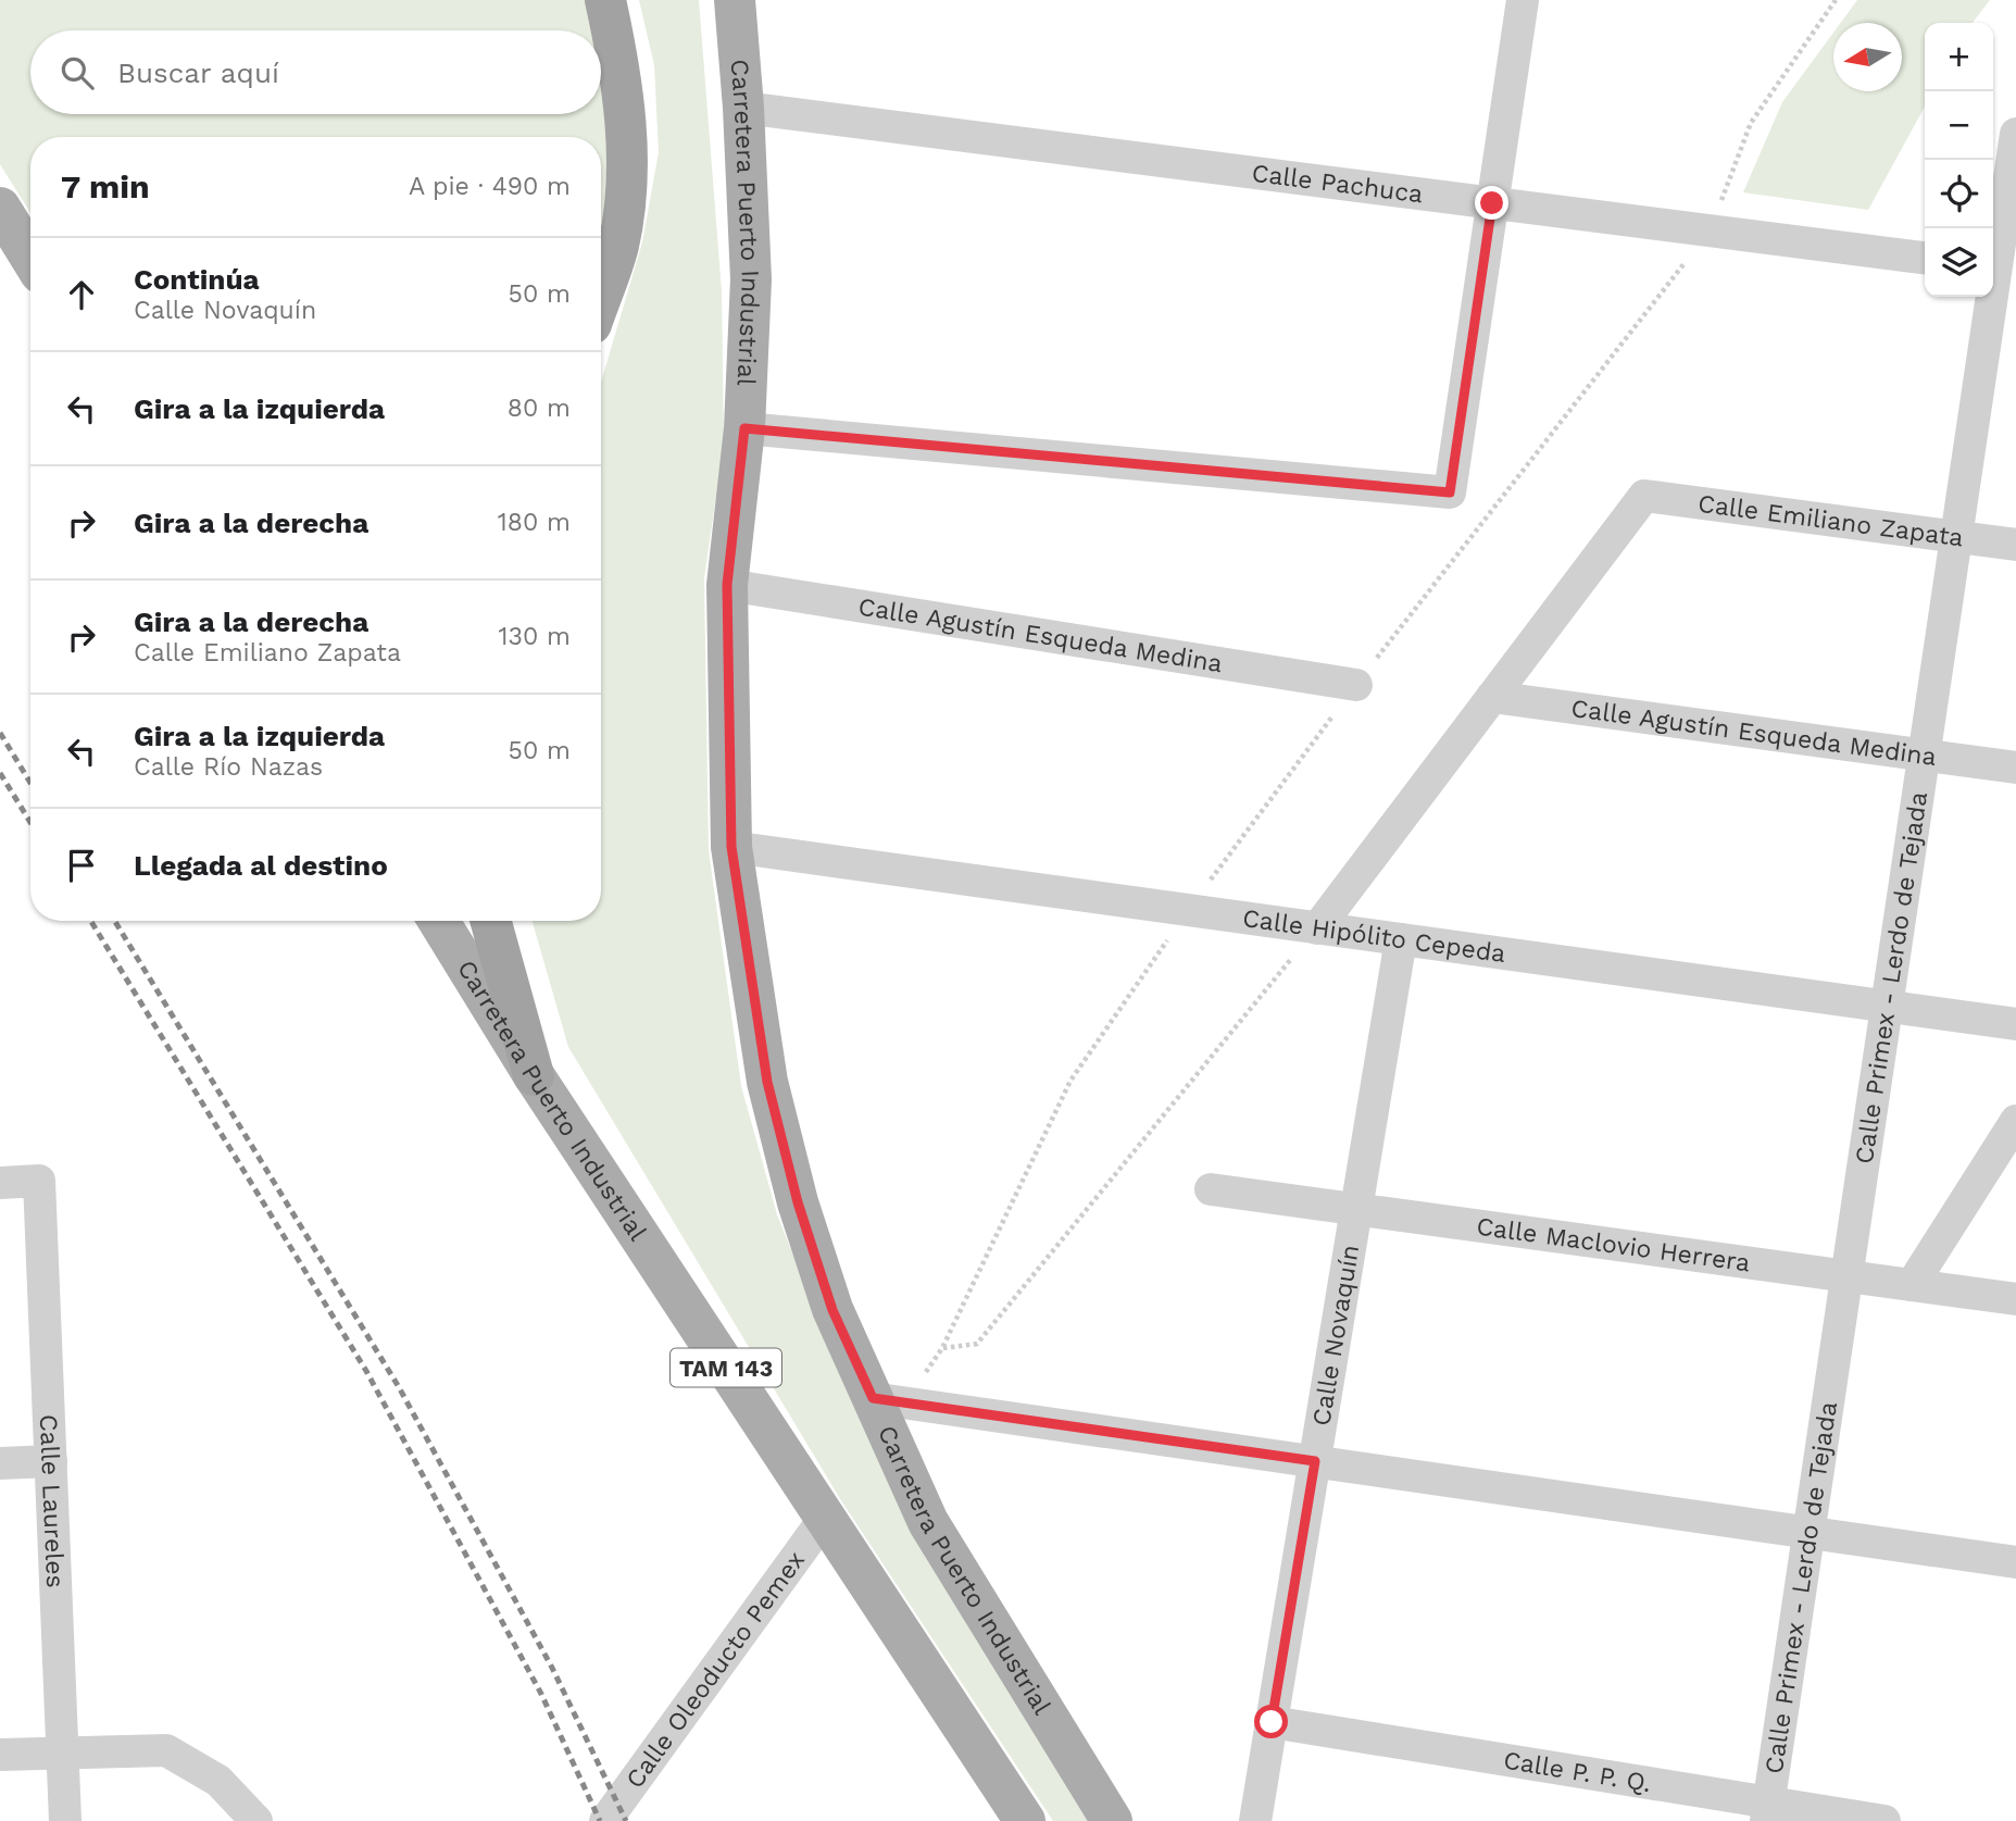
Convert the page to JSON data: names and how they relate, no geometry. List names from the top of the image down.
{
  "streets": {
    "main road": ["Carretera Puerto Industrial", "TAM 143"],
    "street": [
      "Calle Pachuca",
      "Calle Emiliano Zapata",
      "Calle Agustín Esqueda Medina",
      "Calle Hipólito Cepeda",
      "Calle Primex - Lerdo de Tejada",
      "Calle Maclovio Herrera",
      "Calle Novaquín",
      "Calle Laureles",
      "Calle Oleoducto Pemex",
      "Calle P. P. Q."
    ]
  },
  "crossings": [
    ["Calle Pachuca", "Carretera Puerto Industrial"],
    ["Carretera Puerto Industrial", "Calle Agustín Esqueda Medina"],
    ["Carretera Puerto Industrial", "Calle Hipólito Cepeda"],
    ["Carretera Puerto Industrial", "Calle Oleoducto Pemex"],
    ["Calle Emiliano Zapata", "Calle Agustín Esqueda Medina"],
    ["Calle Emiliano Zapata", "Calle Primex - Lerdo de Tejada"],
    ["Calle Agustín Esqueda Medina", "Calle Primex - Lerdo de Tejada"],
    ["Calle Hipólito Cepeda", "Calle Primex - Lerdo de Tejada"],
    ["Calle Hipólito Cepeda", "Calle Novaquín"],
    ["Calle Primex - Lerdo de Tejada", "Calle Maclovio Herrera"],
    ["Calle Primex - Lerdo de Tejada", "Calle P. P. Q."],
    ["Calle Maclovio Herrera", "Calle Novaquín"],
    ["Calle Novaquín", "Calle P. P. Q."]
  ],
  "north": "left",
  "page": {
    "map_buttons": ["+", "−"],
    "search": "Buscar aquí",
    "heading": ["7 min", "A pie · 490 m"],
    "list": [
      ["Continúa", "Calle Novaquín", "50 m"],
      ["Gira a la izquierda", "80 m"],
      ["Gira a la derecha", "180 m"],
      ["Gira a la derecha", "Calle Emiliano Zapata", "130 m"],
      ["Gira a la izquierda", "Calle Río Nazas", "50 m"],
      "Llegada al destino"
    ]
  }
}
